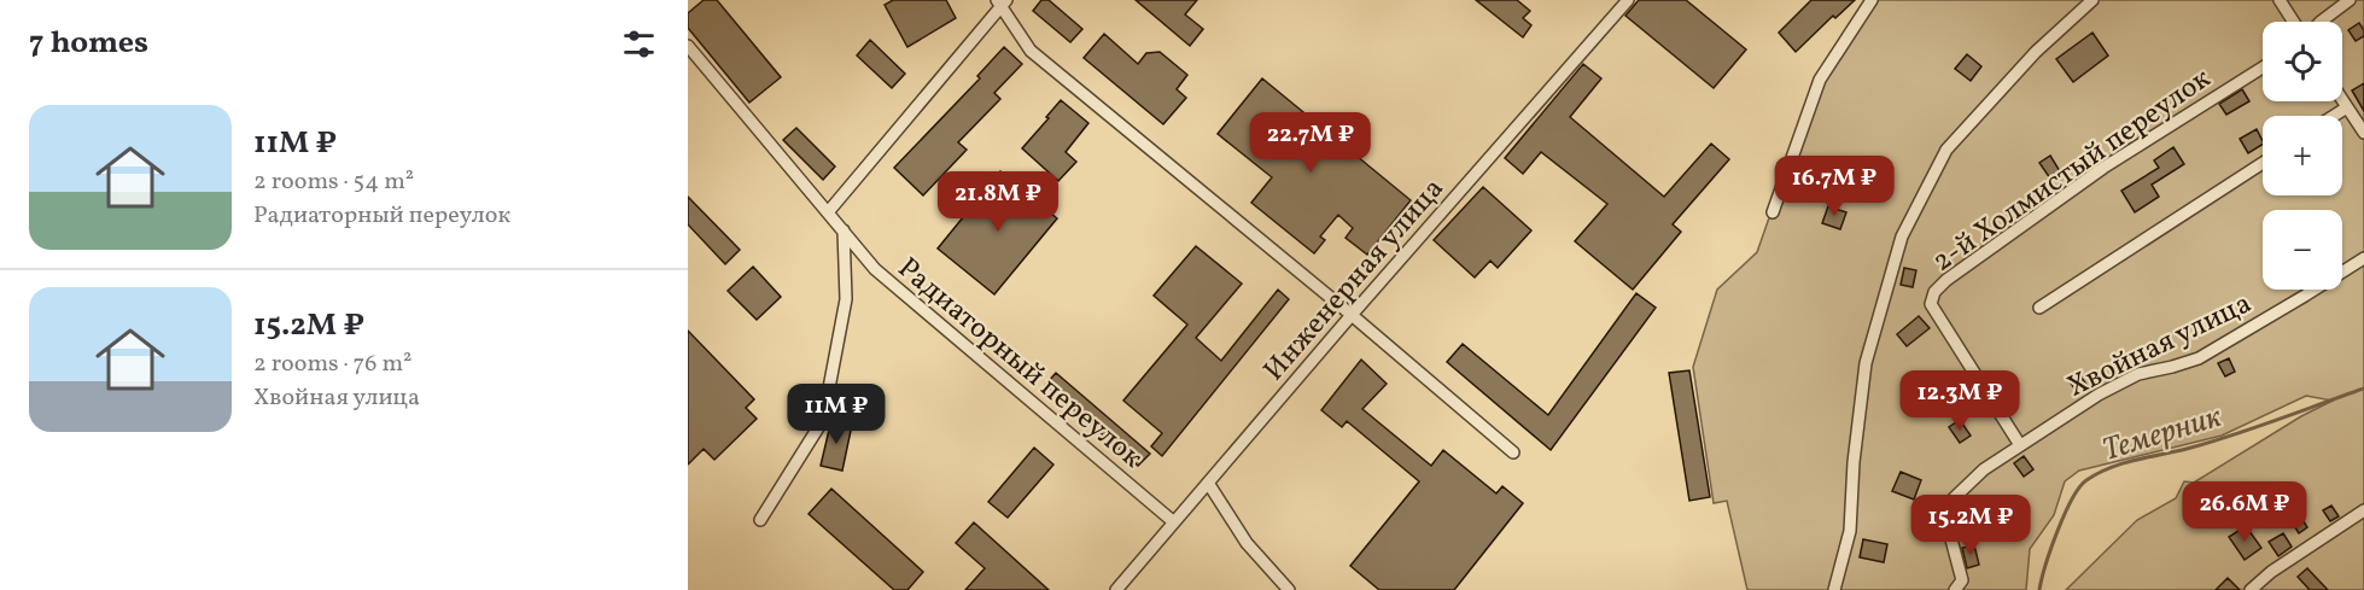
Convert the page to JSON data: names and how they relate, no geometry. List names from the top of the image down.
{
  "streets": {
    "street": [
      "2-й Холмистый переулок",
      "Инженерная улица",
      "Хвойная улица",
      "Радиаторный переулок"
    ]
  },
  "crossings": [
    ["2-й Холмистый переулок", "Хвойная улица"],
    ["Инженерная улица", "Радиаторный переулок"]
  ],
  "water": ["Темерник"],
  "page": {
    "heading": "7 homes",
    "map_buttons": ["+", "−"],
    "list": [
      {
        "name": "11M ₽",
        "note": "2 rooms · 54 m² · Радиаторный переулок"
      },
      {
        "name": "15.2M ₽",
        "note": "2 rooms · 76 m² · Хвойная улица"
      }
    ],
    "price": [
      "22.7M ₽",
      "16.7M ₽",
      "21.8M ₽",
      "12.3M ₽",
      "11M ₽",
      "26.6M ₽",
      "15.2M ₽"
    ]
  }
}
